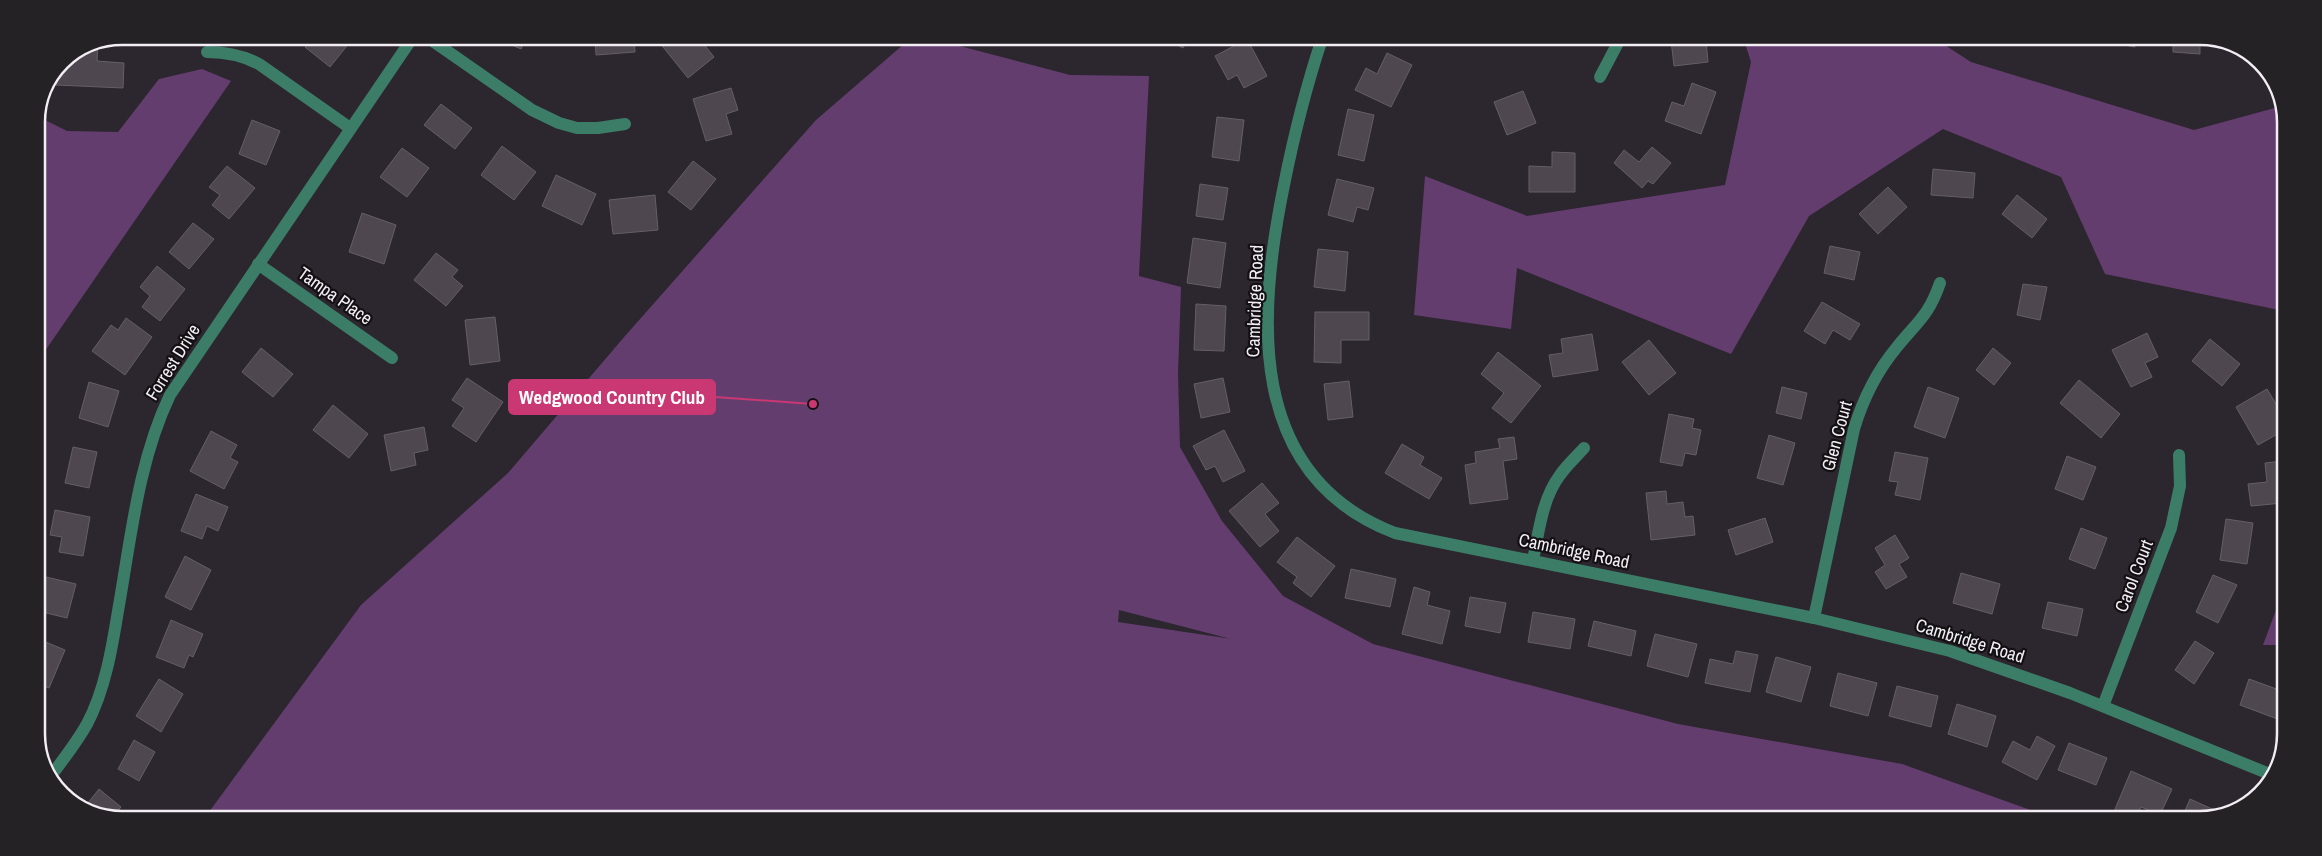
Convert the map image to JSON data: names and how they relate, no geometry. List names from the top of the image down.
{
  "streets": {
    "street": [
      "Tampa Place",
      "Cambridge Road",
      "Forrest Drive",
      "Glen Court",
      "Carol Court"
    ]
  },
  "crossings": [
    ["Tampa Place", "Forrest Drive"],
    ["Cambridge Road", "Glen Court"],
    ["Cambridge Road", "Carol Court"]
  ],
  "places": ["Wedgwood Country Club"]
}
